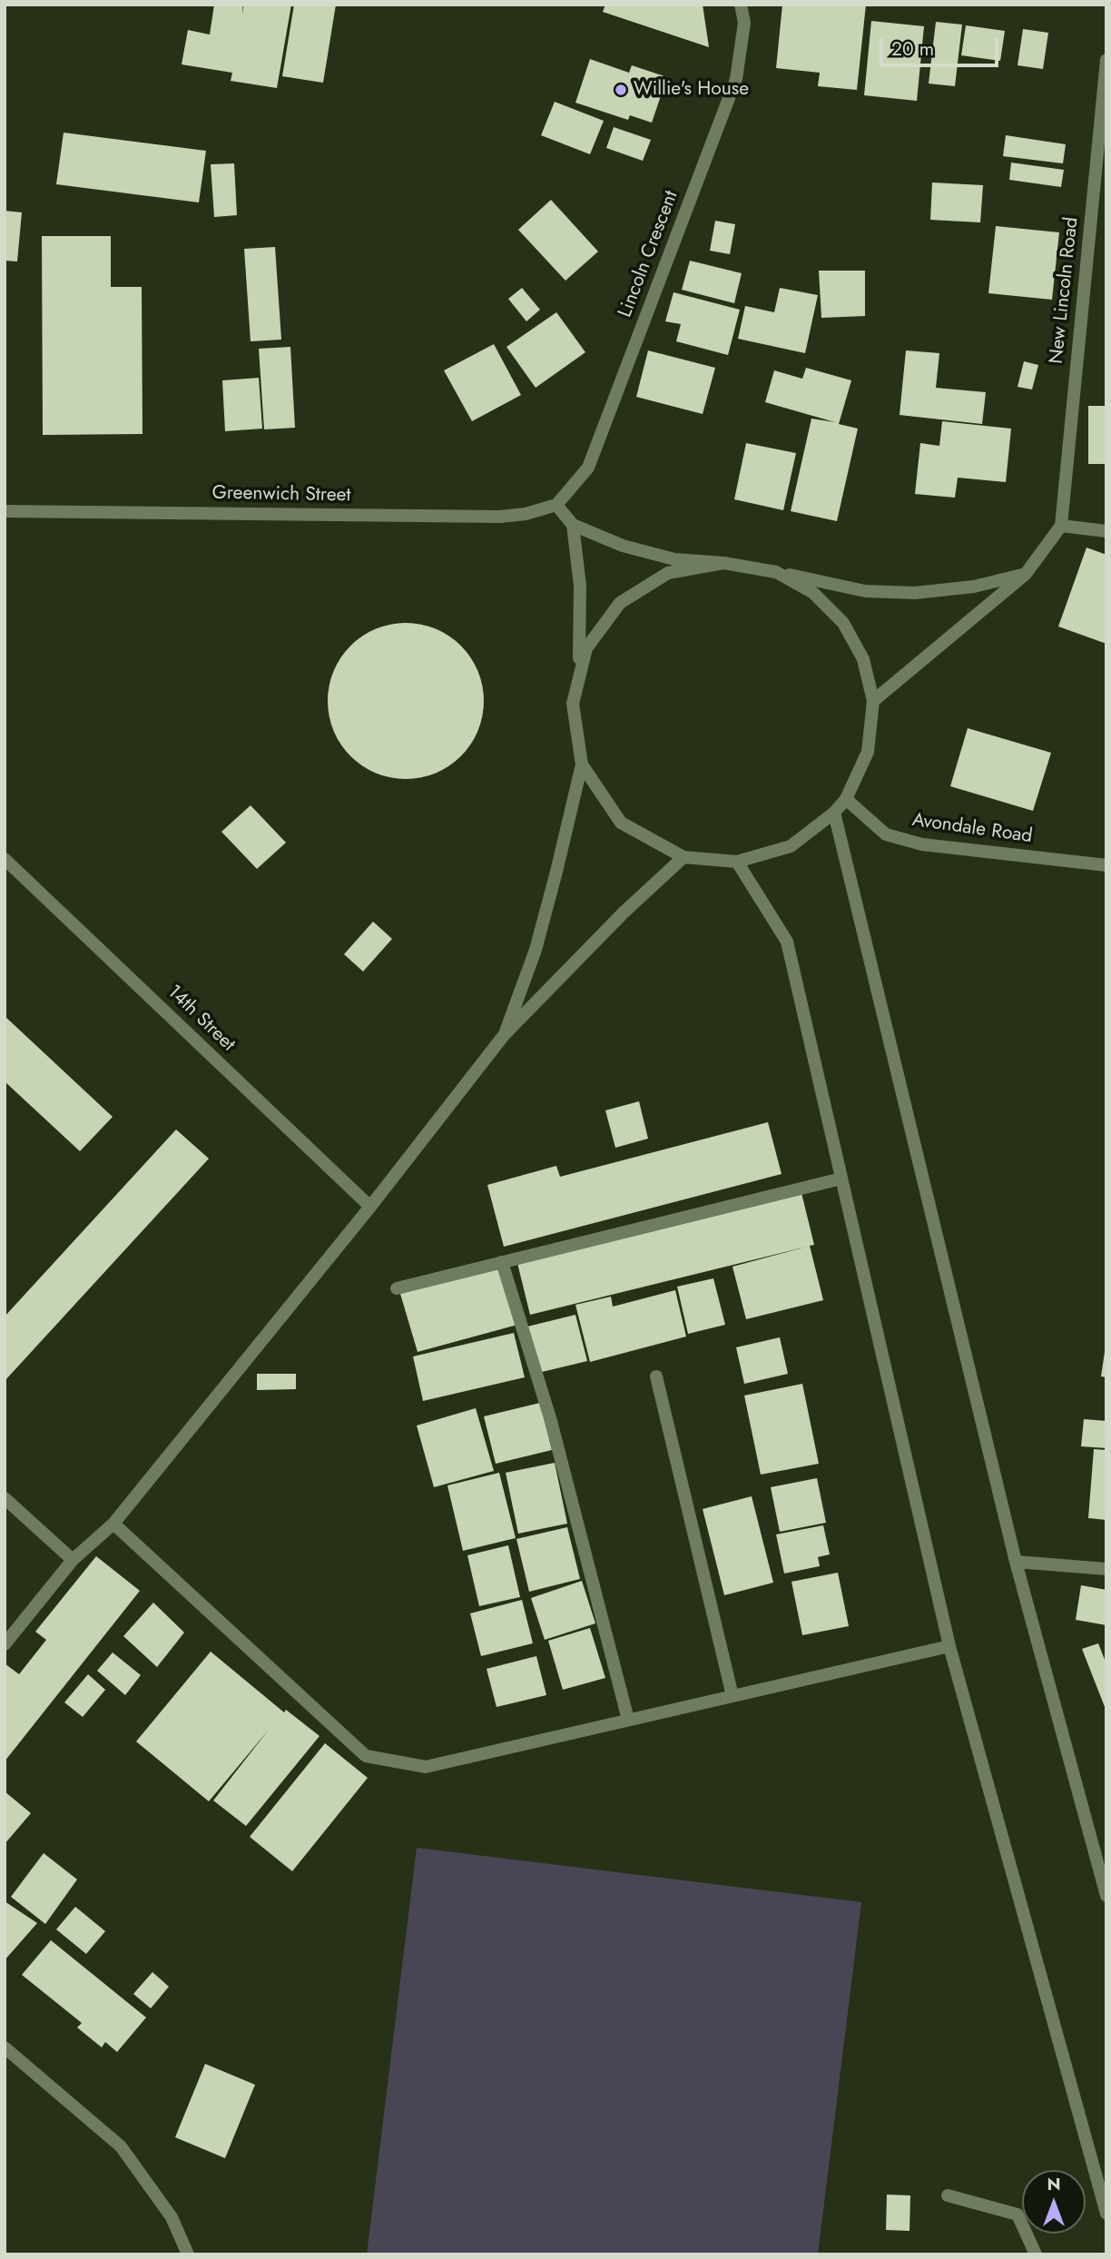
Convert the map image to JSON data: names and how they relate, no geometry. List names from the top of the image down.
{
  "streets": {
    "street": [
      "Lincoln Crescent",
      "New Lincoln Road",
      "Greenwich Street",
      "Avondale Road",
      "14th Street"
    ]
  },
  "crossings": [
    ["Lincoln Crescent", "Greenwich Street"]
  ],
  "places": ["Willie's House"],
  "scale_bar": "20 m",
  "north": "top"
}
